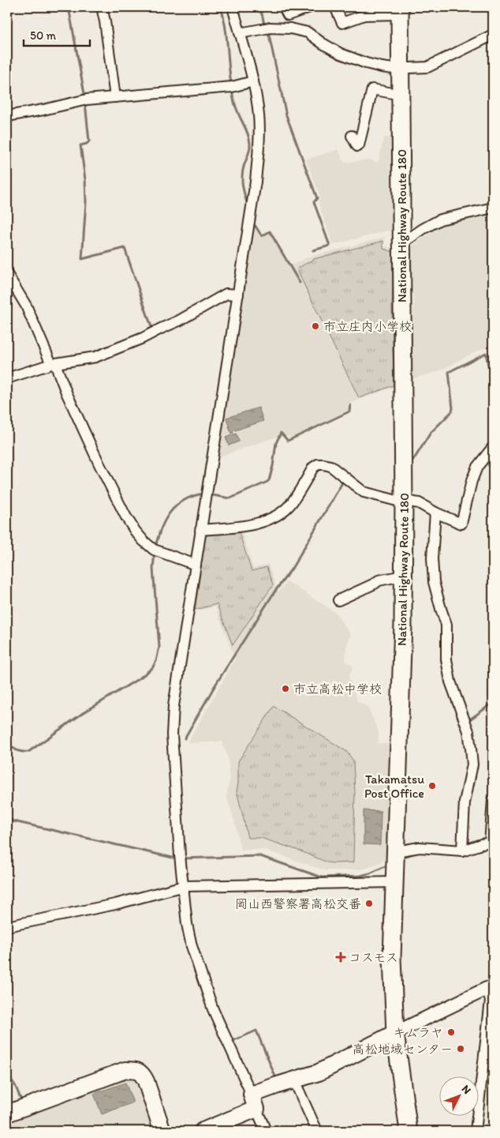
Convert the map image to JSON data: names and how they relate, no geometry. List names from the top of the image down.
{
  "streets": {
    "highway": ["National Highway Route 180"]
  },
  "places": {
    "other": [
      "市立庄内小学校",
      "市立高松中学校",
      "Takamatsu Post Office",
      "岡山西警察署高松交番",
      "キムラヤ",
      "高松地域センター"
    ],
    "health": ["コスモス"]
  },
  "scale_bar": "50 m",
  "north": "top right"
}
